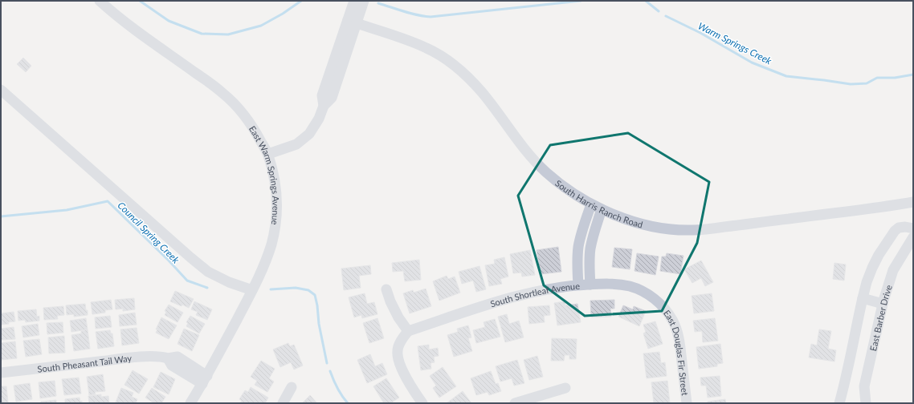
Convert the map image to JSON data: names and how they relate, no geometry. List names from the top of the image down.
{
  "streets": {
    "street": [
      "East Warm Springs Avenue",
      "South Harris Ranch Road",
      "South Shortleaf Avenue",
      "East Barber Drive",
      "East Douglas Fir Street",
      "South Pheasant Tail Way"
    ]
  },
  "crossings": [
    ["East Warm Springs Avenue", "South Pheasant Tail Way"],
    ["South Shortleaf Avenue", "East Douglas Fir Street"]
  ],
  "water": ["Warm Springs Creek", "Council Spring Creek"]
}
